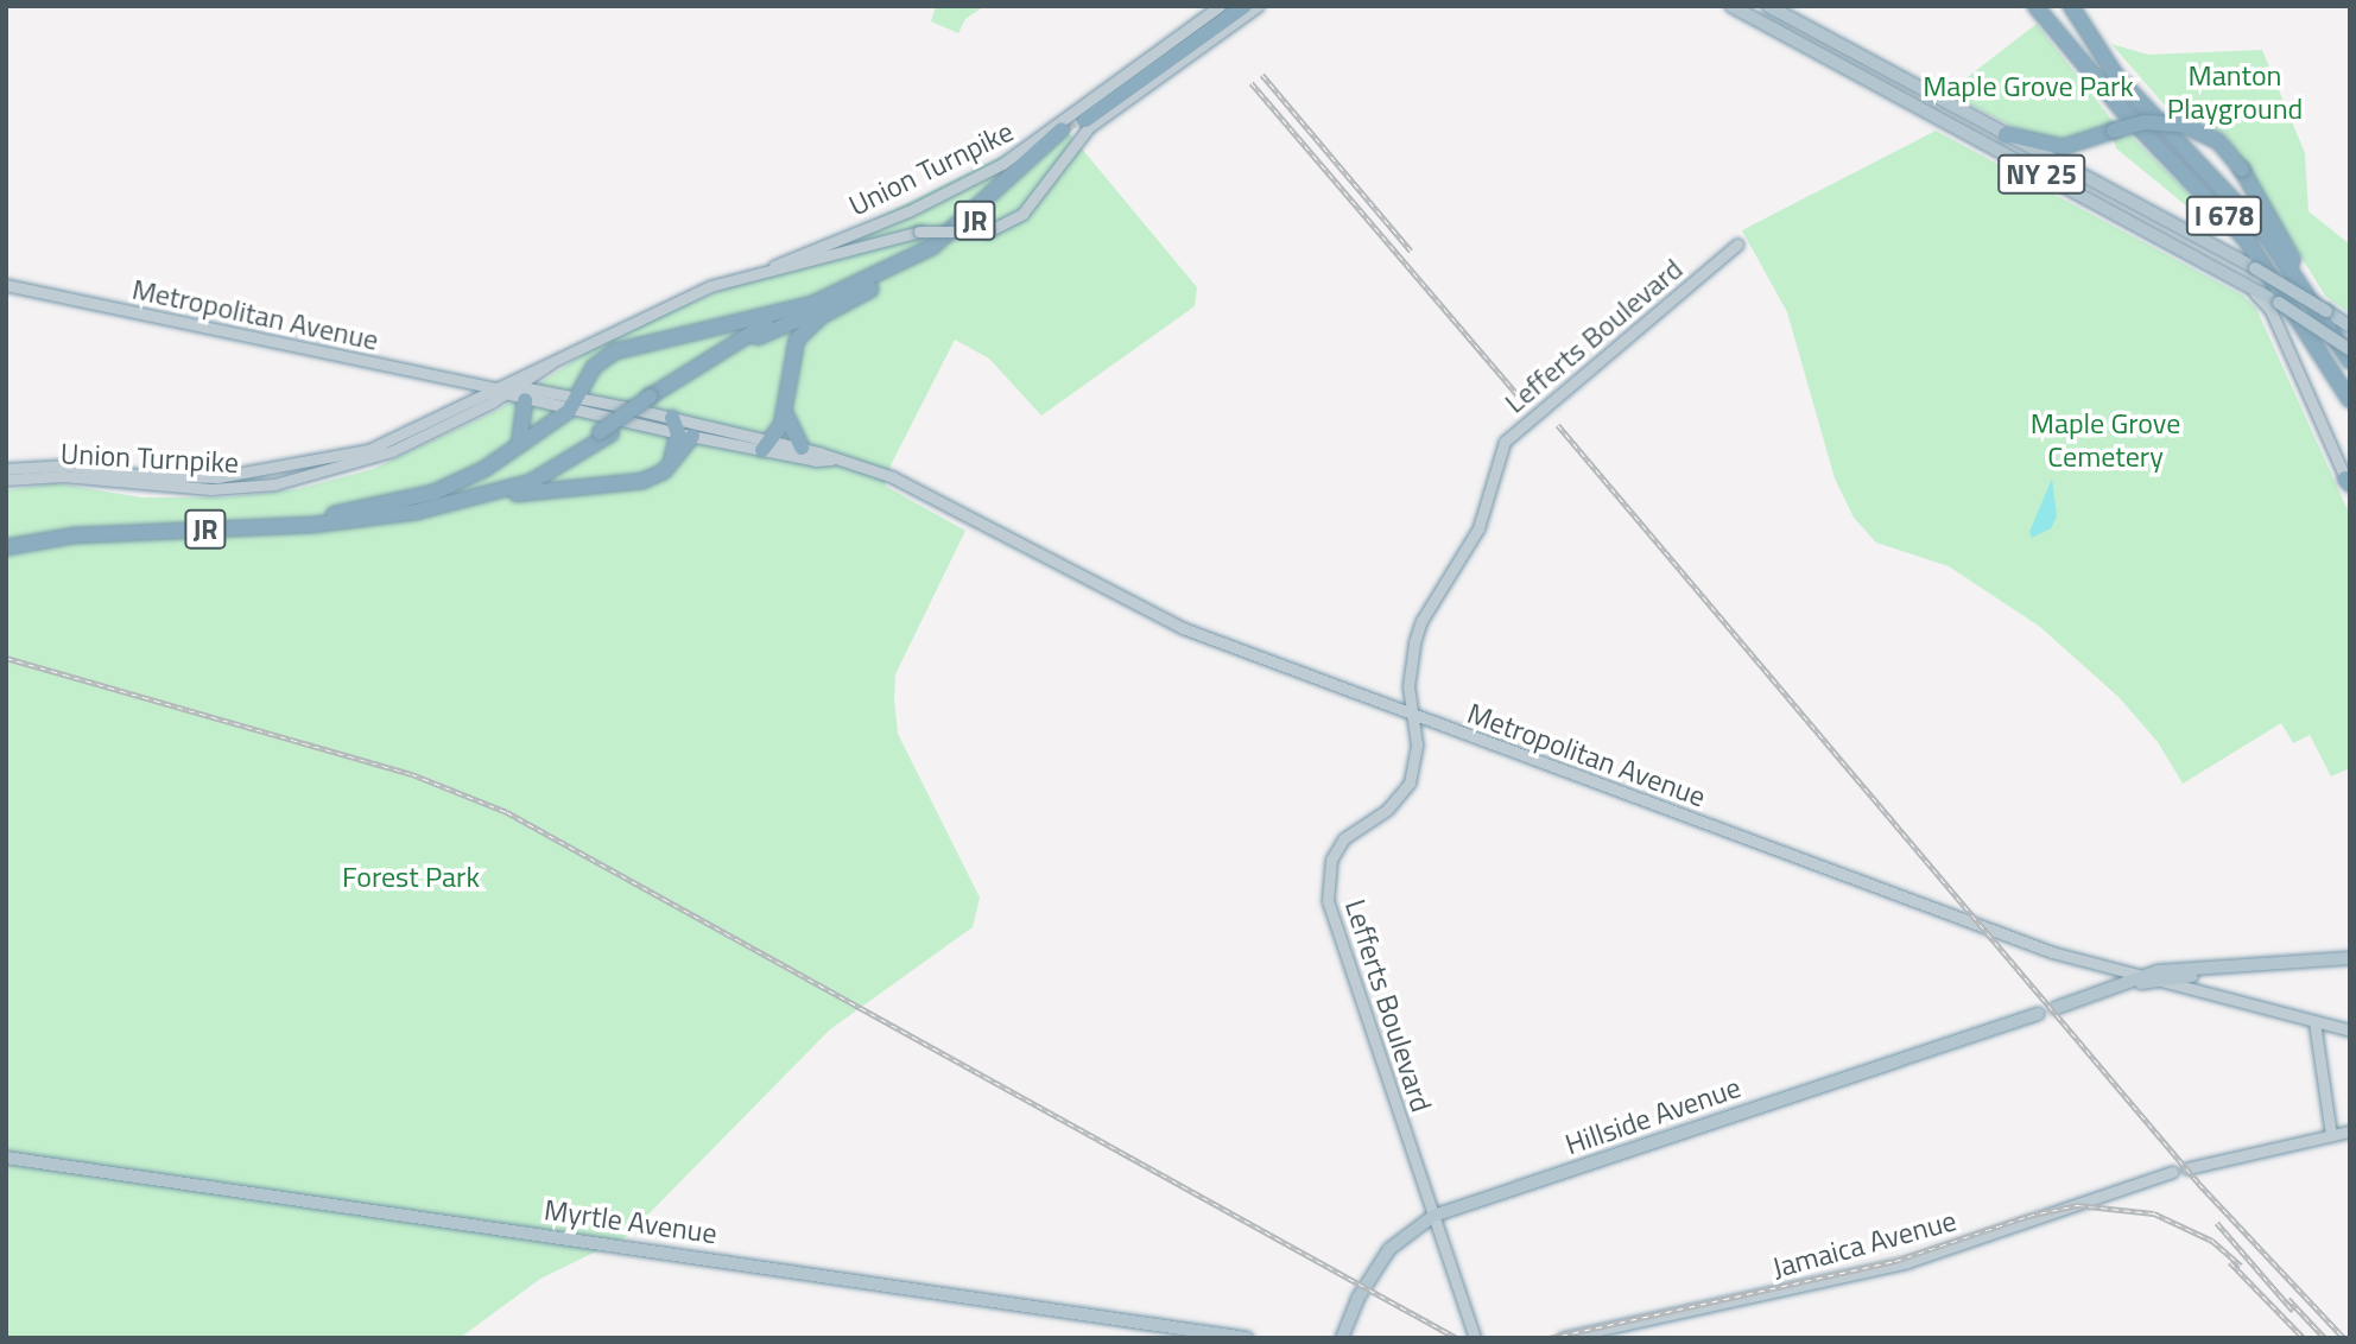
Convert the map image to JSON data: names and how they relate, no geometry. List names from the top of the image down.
{
  "streets": {
    "highway": ["I 678", "JR"],
    "main road": [
      "Union Turnpike",
      "NY 25",
      "Metropolitan Avenue",
      "Lefferts Boulevard",
      "Hillside Avenue",
      "Myrtle Avenue",
      "Jamaica Avenue"
    ]
  },
  "crossings": [
    ["Union Turnpike", "Metropolitan Avenue"],
    ["NY 25", "I 678"],
    ["Metropolitan Avenue", "Lefferts Boulevard"],
    ["Lefferts Boulevard", "Hillside Avenue"]
  ],
  "parks": [
    "Manton Playground",
    "Maple Grove Park",
    "Maple Grove Cemetery",
    "Forest Park"
  ]
}
